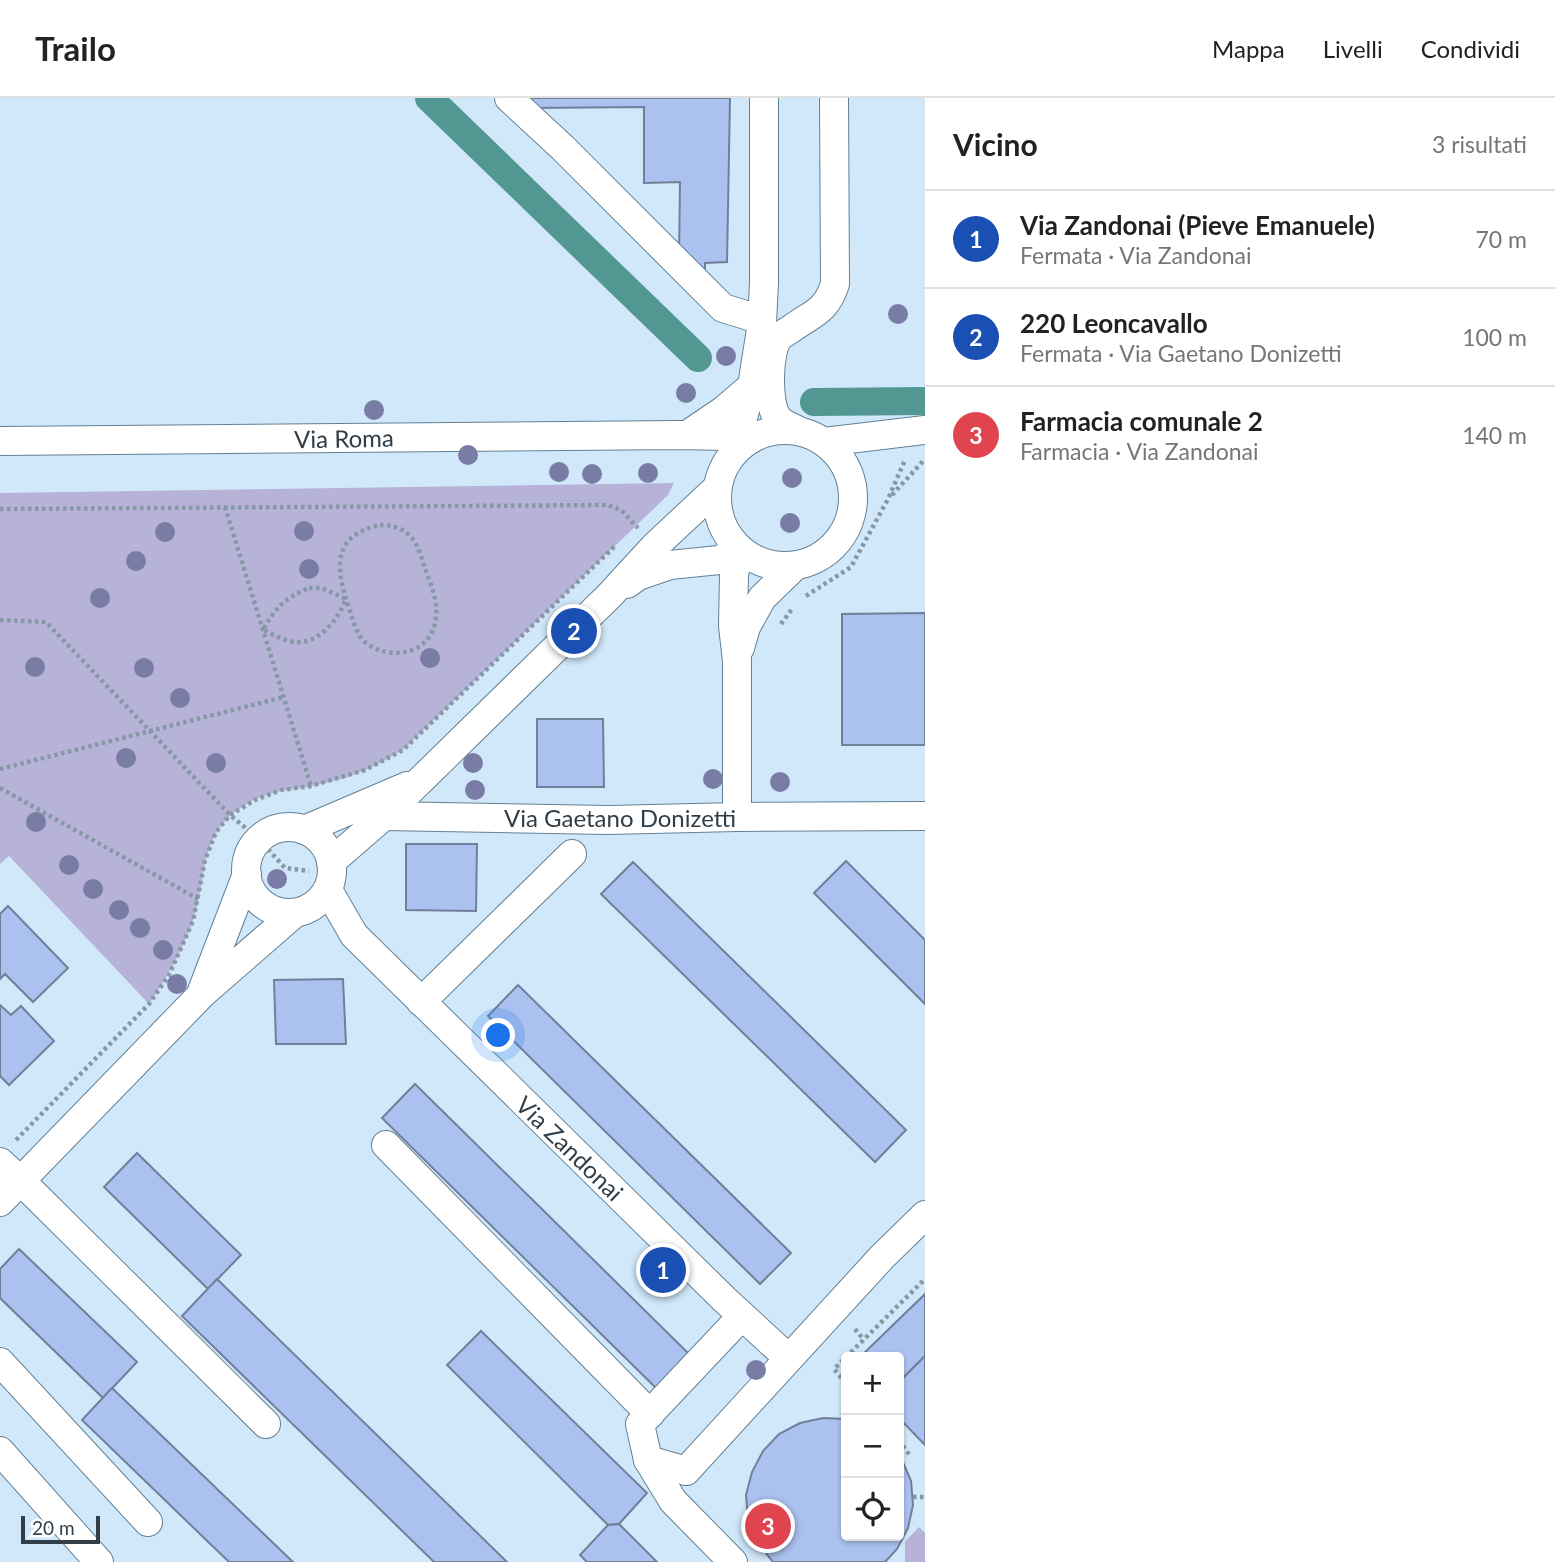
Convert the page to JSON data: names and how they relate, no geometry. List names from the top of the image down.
{
  "streets": {
    "street": ["Via Roma", "Via Gaetano Donizetti", "Via Zandonai"]
  },
  "scale_bar": "20 m",
  "page": {
    "header": "Trailo",
    "nav": ["Mappa", "Livelli", "Condividi"],
    "heading": ["Vicino", "3 risultati"],
    "list": [
      {
        "mark": "1",
        "name": "Via Zandonai (Pieve Emanuele)",
        "note": "Fermata · Via Zandonai",
        "value": "70 m"
      },
      {
        "mark": "2",
        "name": "220 Leoncavallo",
        "note": "Fermata · Via Gaetano Donizetti",
        "value": "100 m"
      },
      {
        "mark": "3",
        "name": "Farmacia comunale 2",
        "note": "Farmacia · Via Zandonai",
        "value": "140 m"
      }
    ],
    "pins": ["2", "1", "3"],
    "map_buttons": ["+", "−"],
    "scale": "20 m"
  }
}
